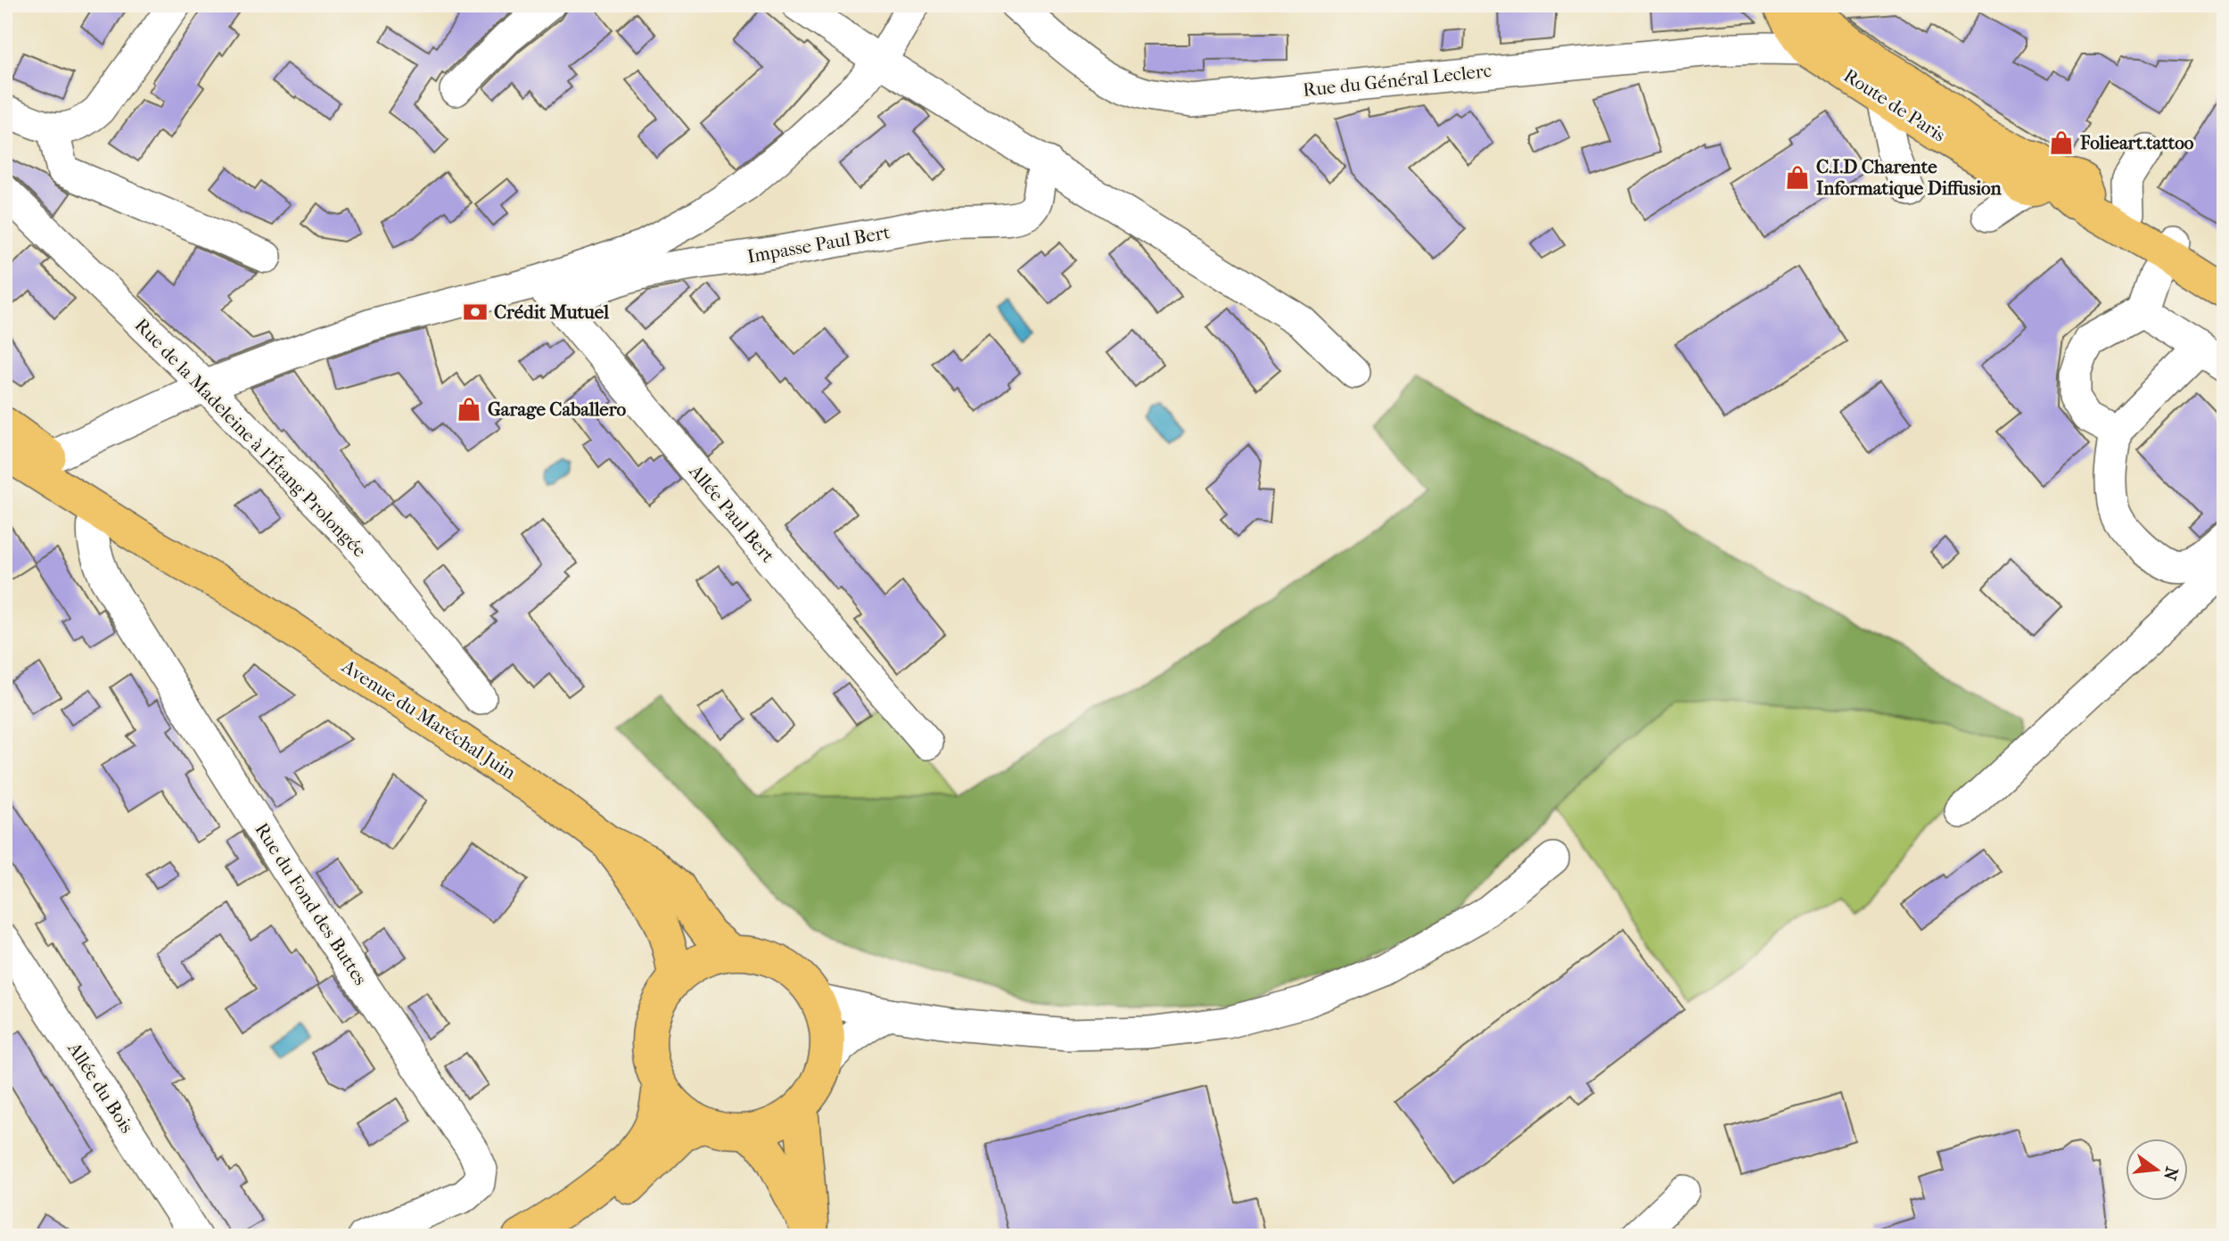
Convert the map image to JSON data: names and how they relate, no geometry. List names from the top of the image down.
{
  "streets": {
    "main road": ["Route de Paris", "Avenue du Maréchal Juin"],
    "street": [
      "Rue du Général Leclerc",
      "Impasse Paul Bert",
      "Rue de la Madeleine à l'Étang Prolongée",
      "Allée Paul Bert",
      "Rue du Fond des Buttes",
      "Allée du Bois"
    ]
  },
  "crossings": [
    ["Rue du Général Leclerc", "Route de Paris"],
    ["Impasse Paul Bert", "Allée Paul Bert"],
    ["Avenue du Maréchal Juin", "Rue du Fond des Buttes"]
  ],
  "places": {
    "shop": ["Folieart.tattoo", "C.I.D Charente Informatique Diffusion", "Garage Caballero"],
    "bank": ["Crédit Mutuel"]
  },
  "north": "right"
}
